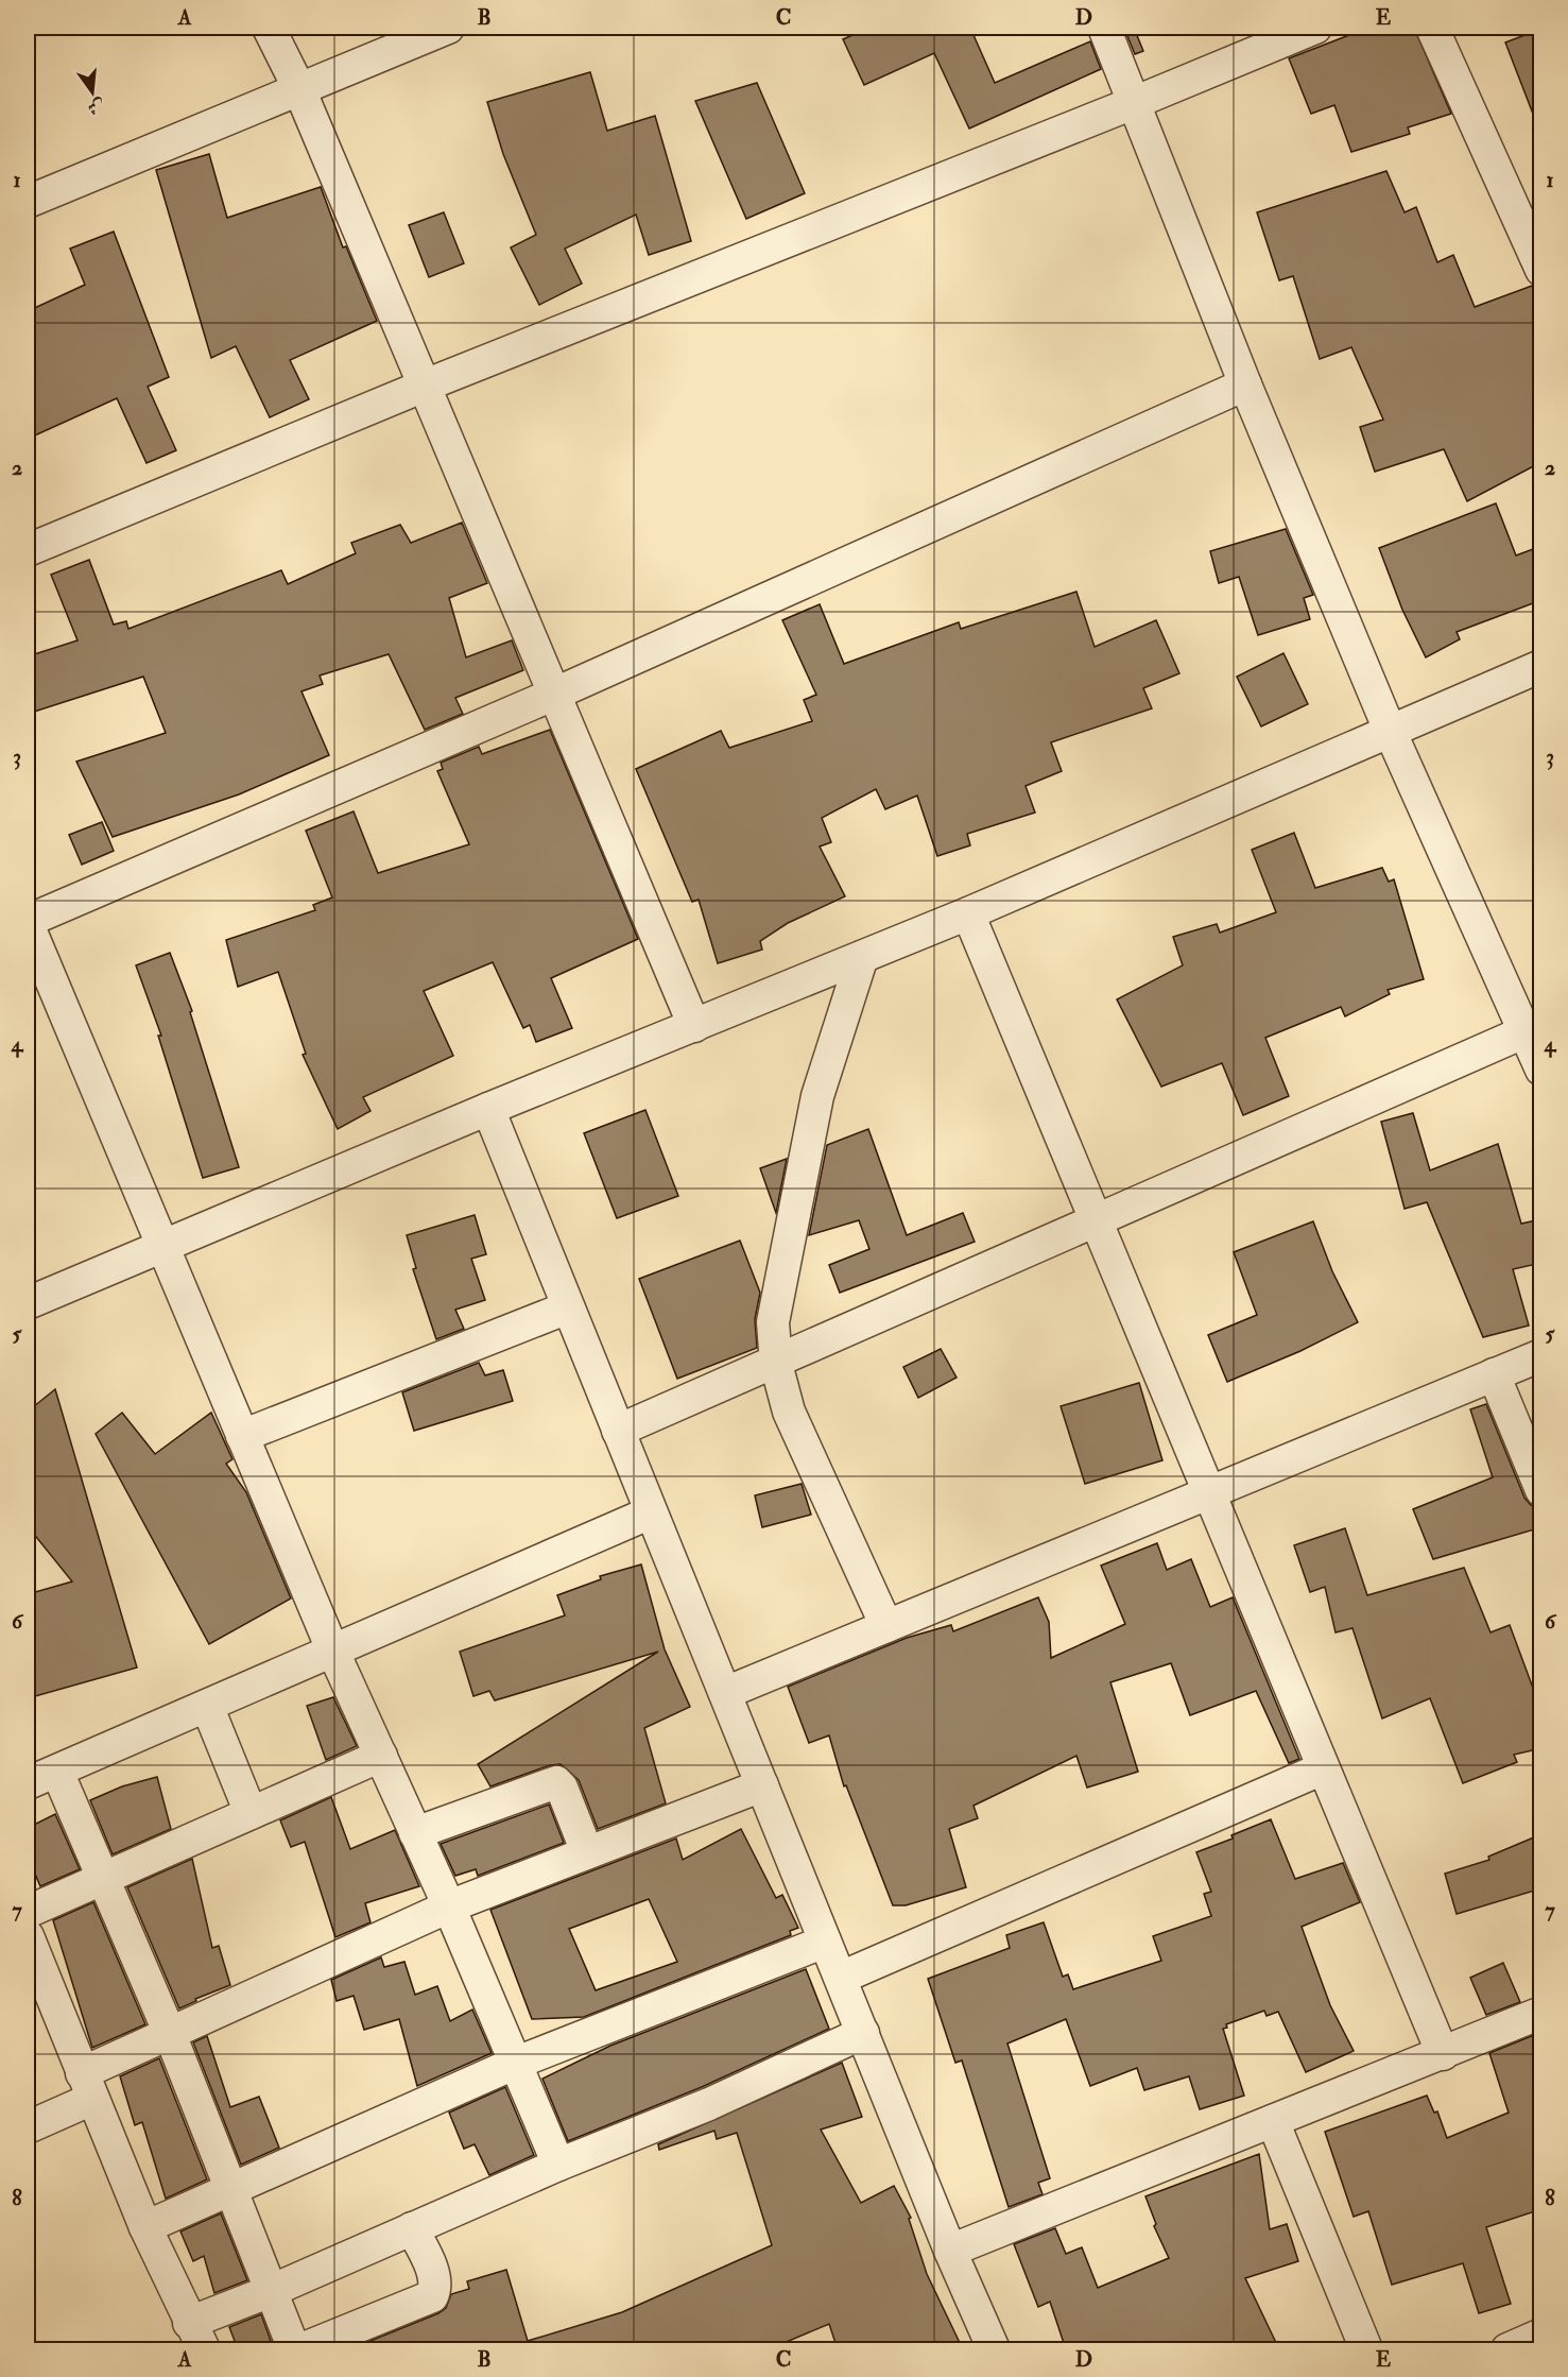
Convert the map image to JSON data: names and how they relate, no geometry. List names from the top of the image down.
{
  "north": "bottom",
  "grid": {
    "columns": [
      "A",
      "B",
      "C",
      "D",
      "E"
    ],
    "rows": [
      "1",
      "2",
      "3",
      "4",
      "5",
      "6",
      "7",
      "8"
    ]
  }
}
